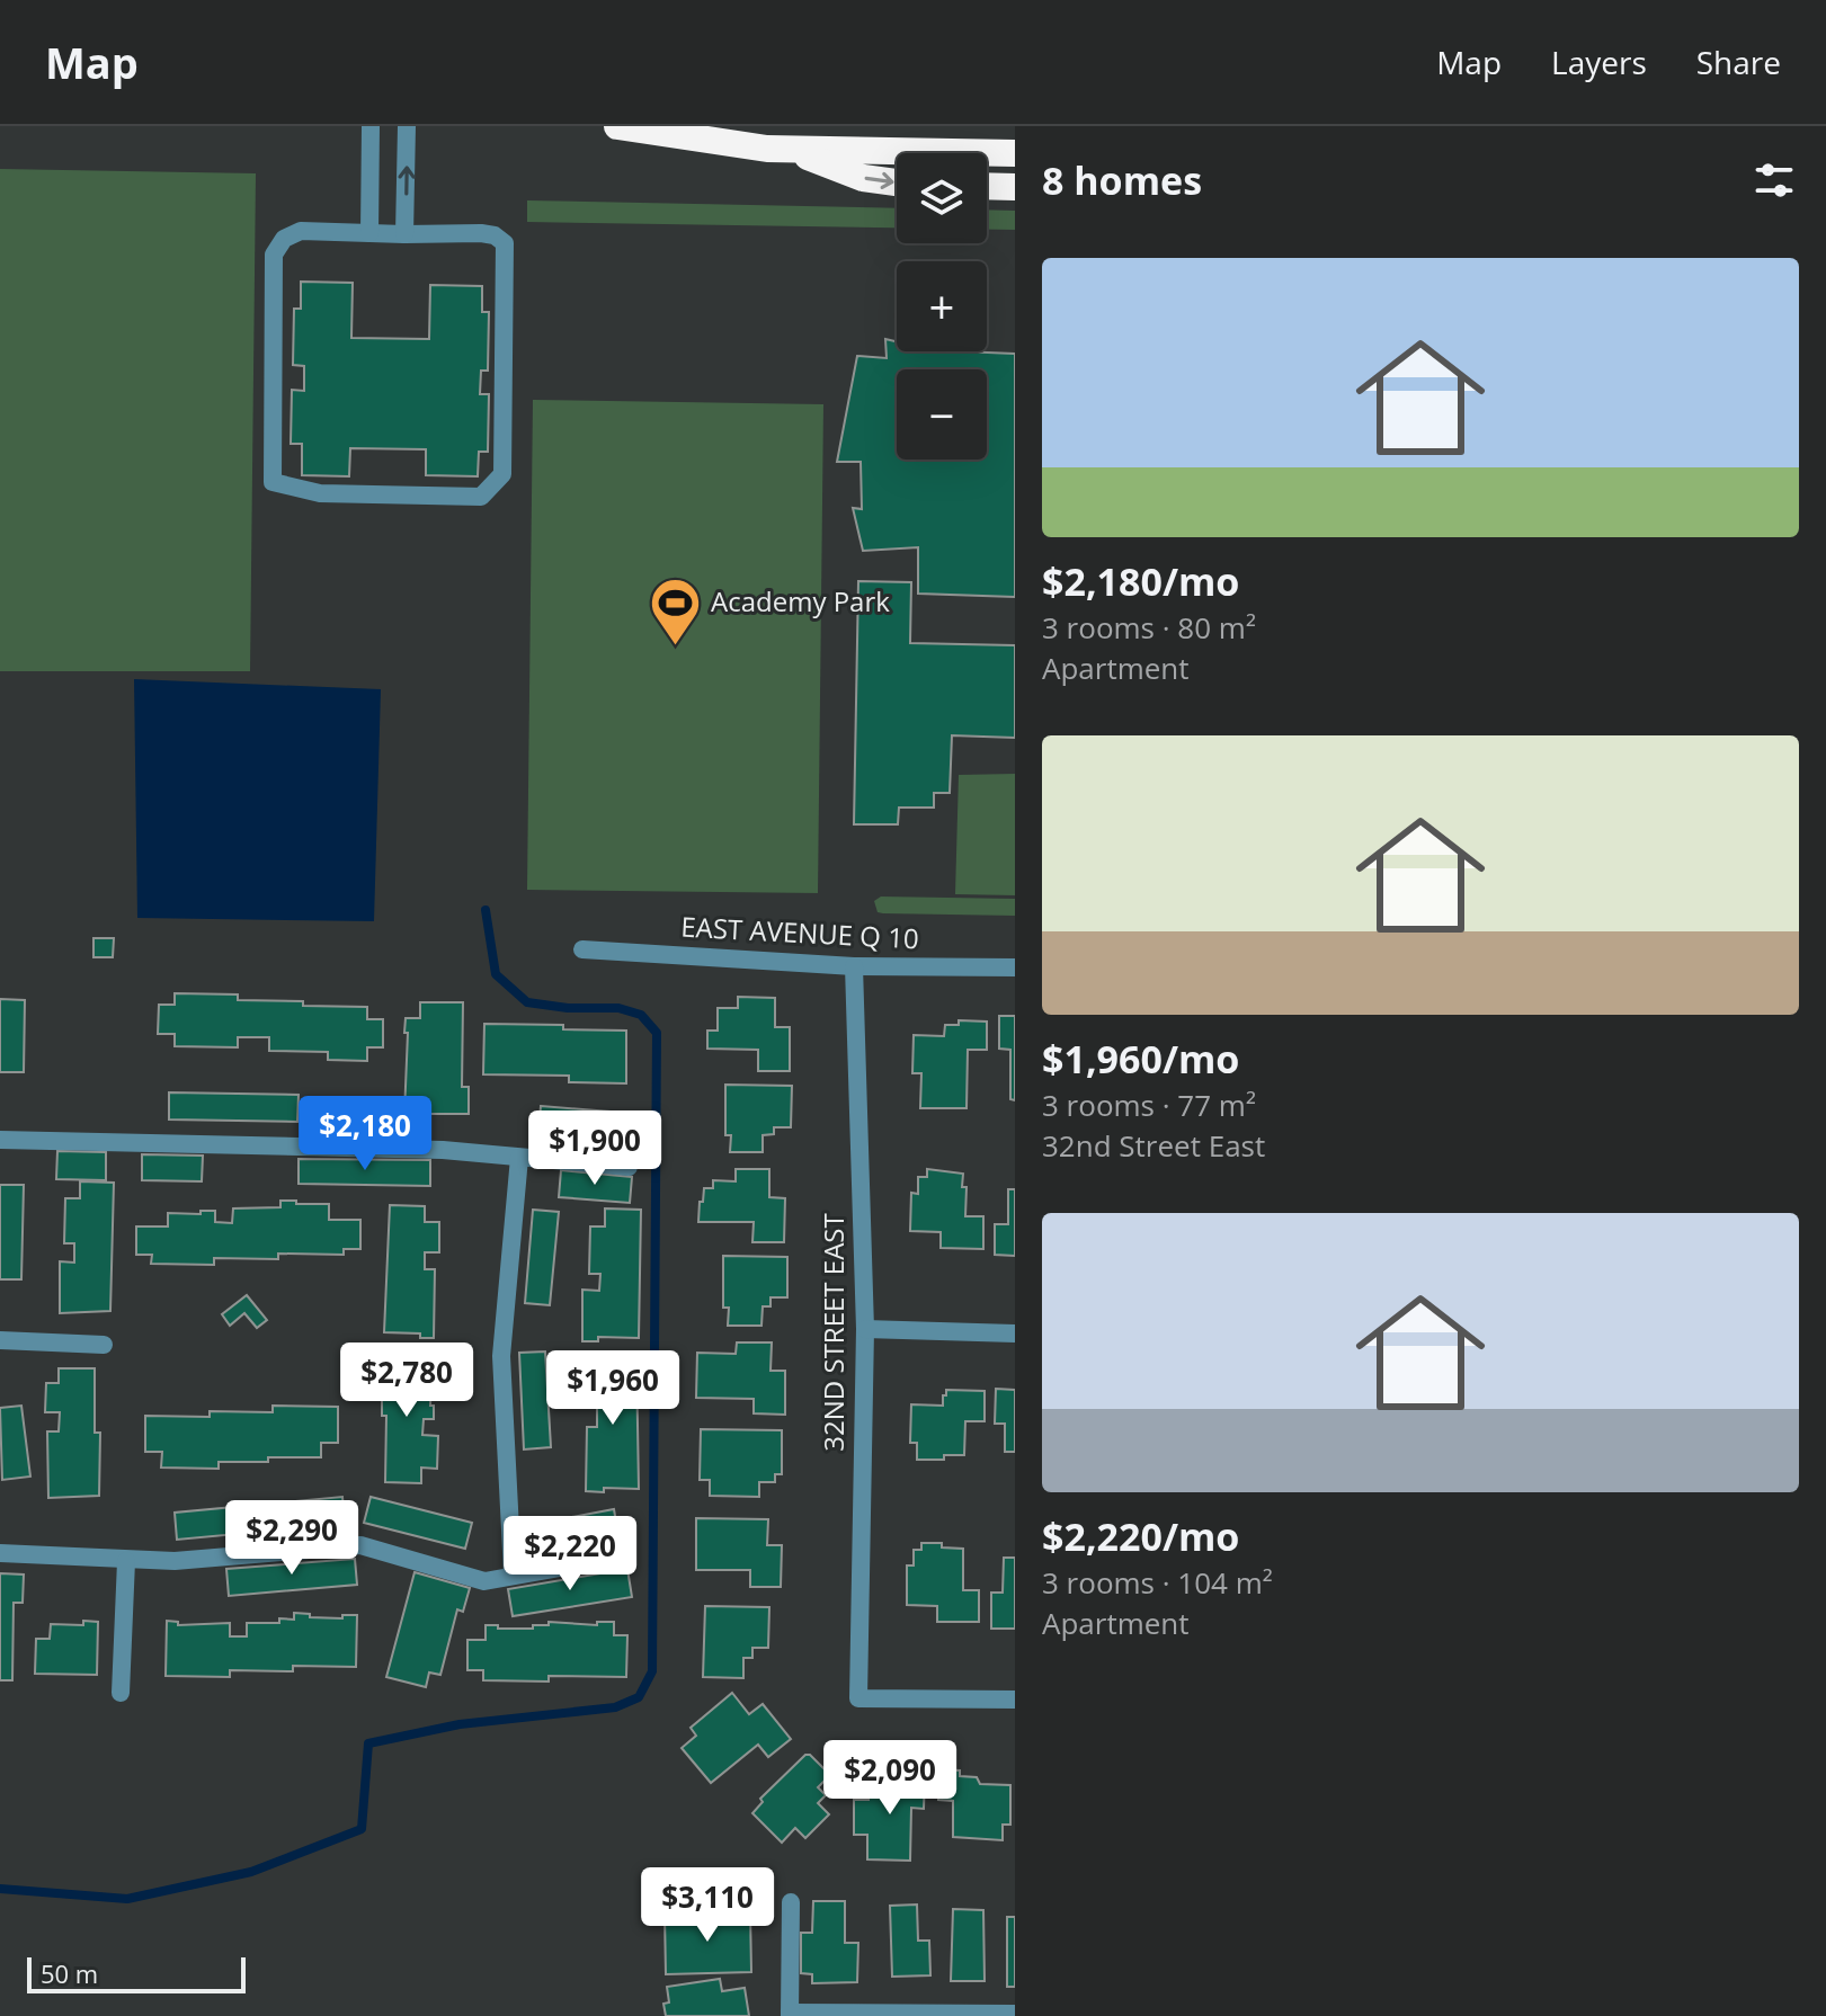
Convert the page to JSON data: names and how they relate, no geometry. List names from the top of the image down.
{
  "streets": {
    "street": ["EAST AVENUE Q 10", "32ND STREET EAST"]
  },
  "crossings": [
    ["EAST AVENUE Q 10", "32ND STREET EAST"]
  ],
  "places": {
    "sports": ["Academy Park"]
  },
  "scale_bar": "50 m",
  "page": {
    "header": "Map",
    "nav": ["Map", "Layers", "Share"],
    "heading": "8 homes",
    "map_buttons": ["+", "−"],
    "list": [
      {
        "name": "$2,180/mo",
        "note": "3 rooms · 80 m² · Apartment"
      },
      {
        "name": "$1,960/mo",
        "note": "3 rooms · 77 m² · 32nd Street East"
      },
      {
        "name": "$2,220/mo",
        "note": "3 rooms · 104 m² · Apartment"
      }
    ],
    "price": [
      "$2,180",
      "$1,900",
      "$2,780",
      "$1,960",
      "$2,290",
      "$2,220",
      "$2,090",
      "$3,110"
    ],
    "scale": "50 m"
  }
}
